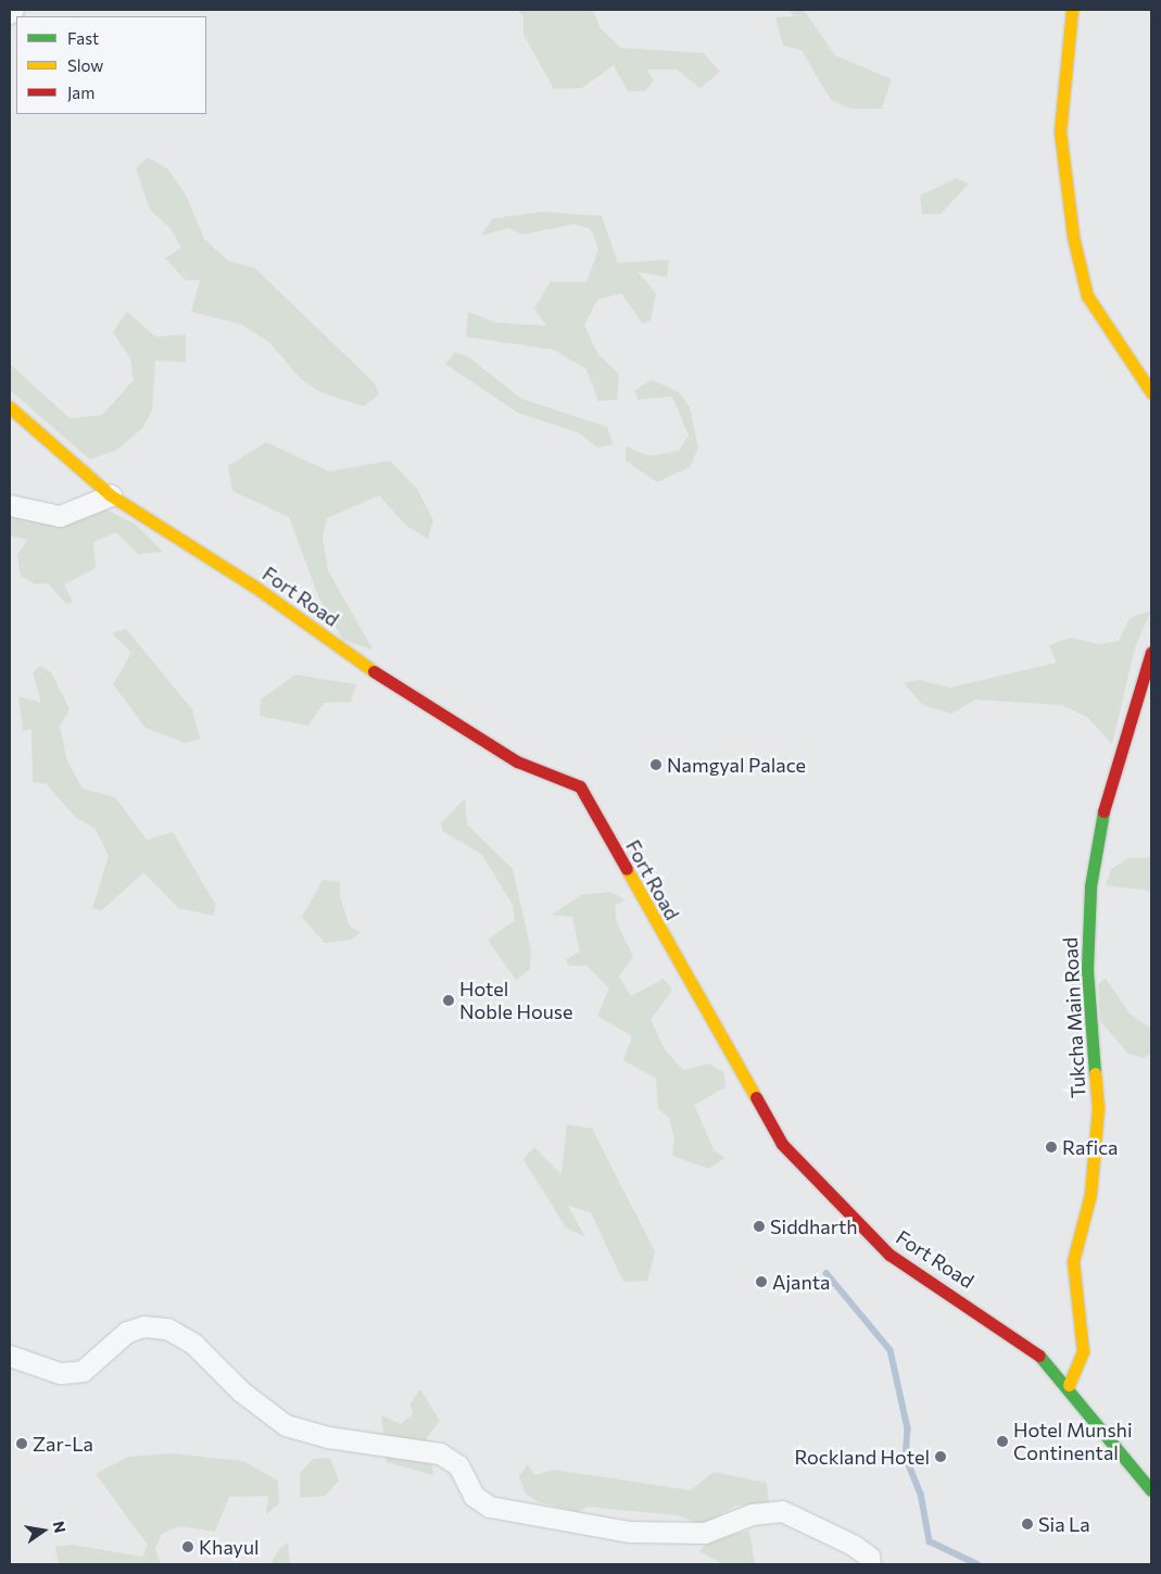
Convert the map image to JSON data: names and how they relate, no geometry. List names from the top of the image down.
{
  "streets": {
    "street": ["Fort Road", "Tukcha Main Road"]
  },
  "crossings": [
    ["Fort Road", "Tukcha Main Road"]
  ],
  "places": [
    "Namgyal Palace",
    "Hotel Noble House",
    "Rafica",
    "Siddharth",
    "Ajanta",
    "Hotel Munshi Continental",
    "Zar-La",
    "Rockland Hotel",
    "Sia La",
    "Khayul"
  ],
  "legend": ["Fast", "Slow", "Jam"],
  "north": "right"
}
